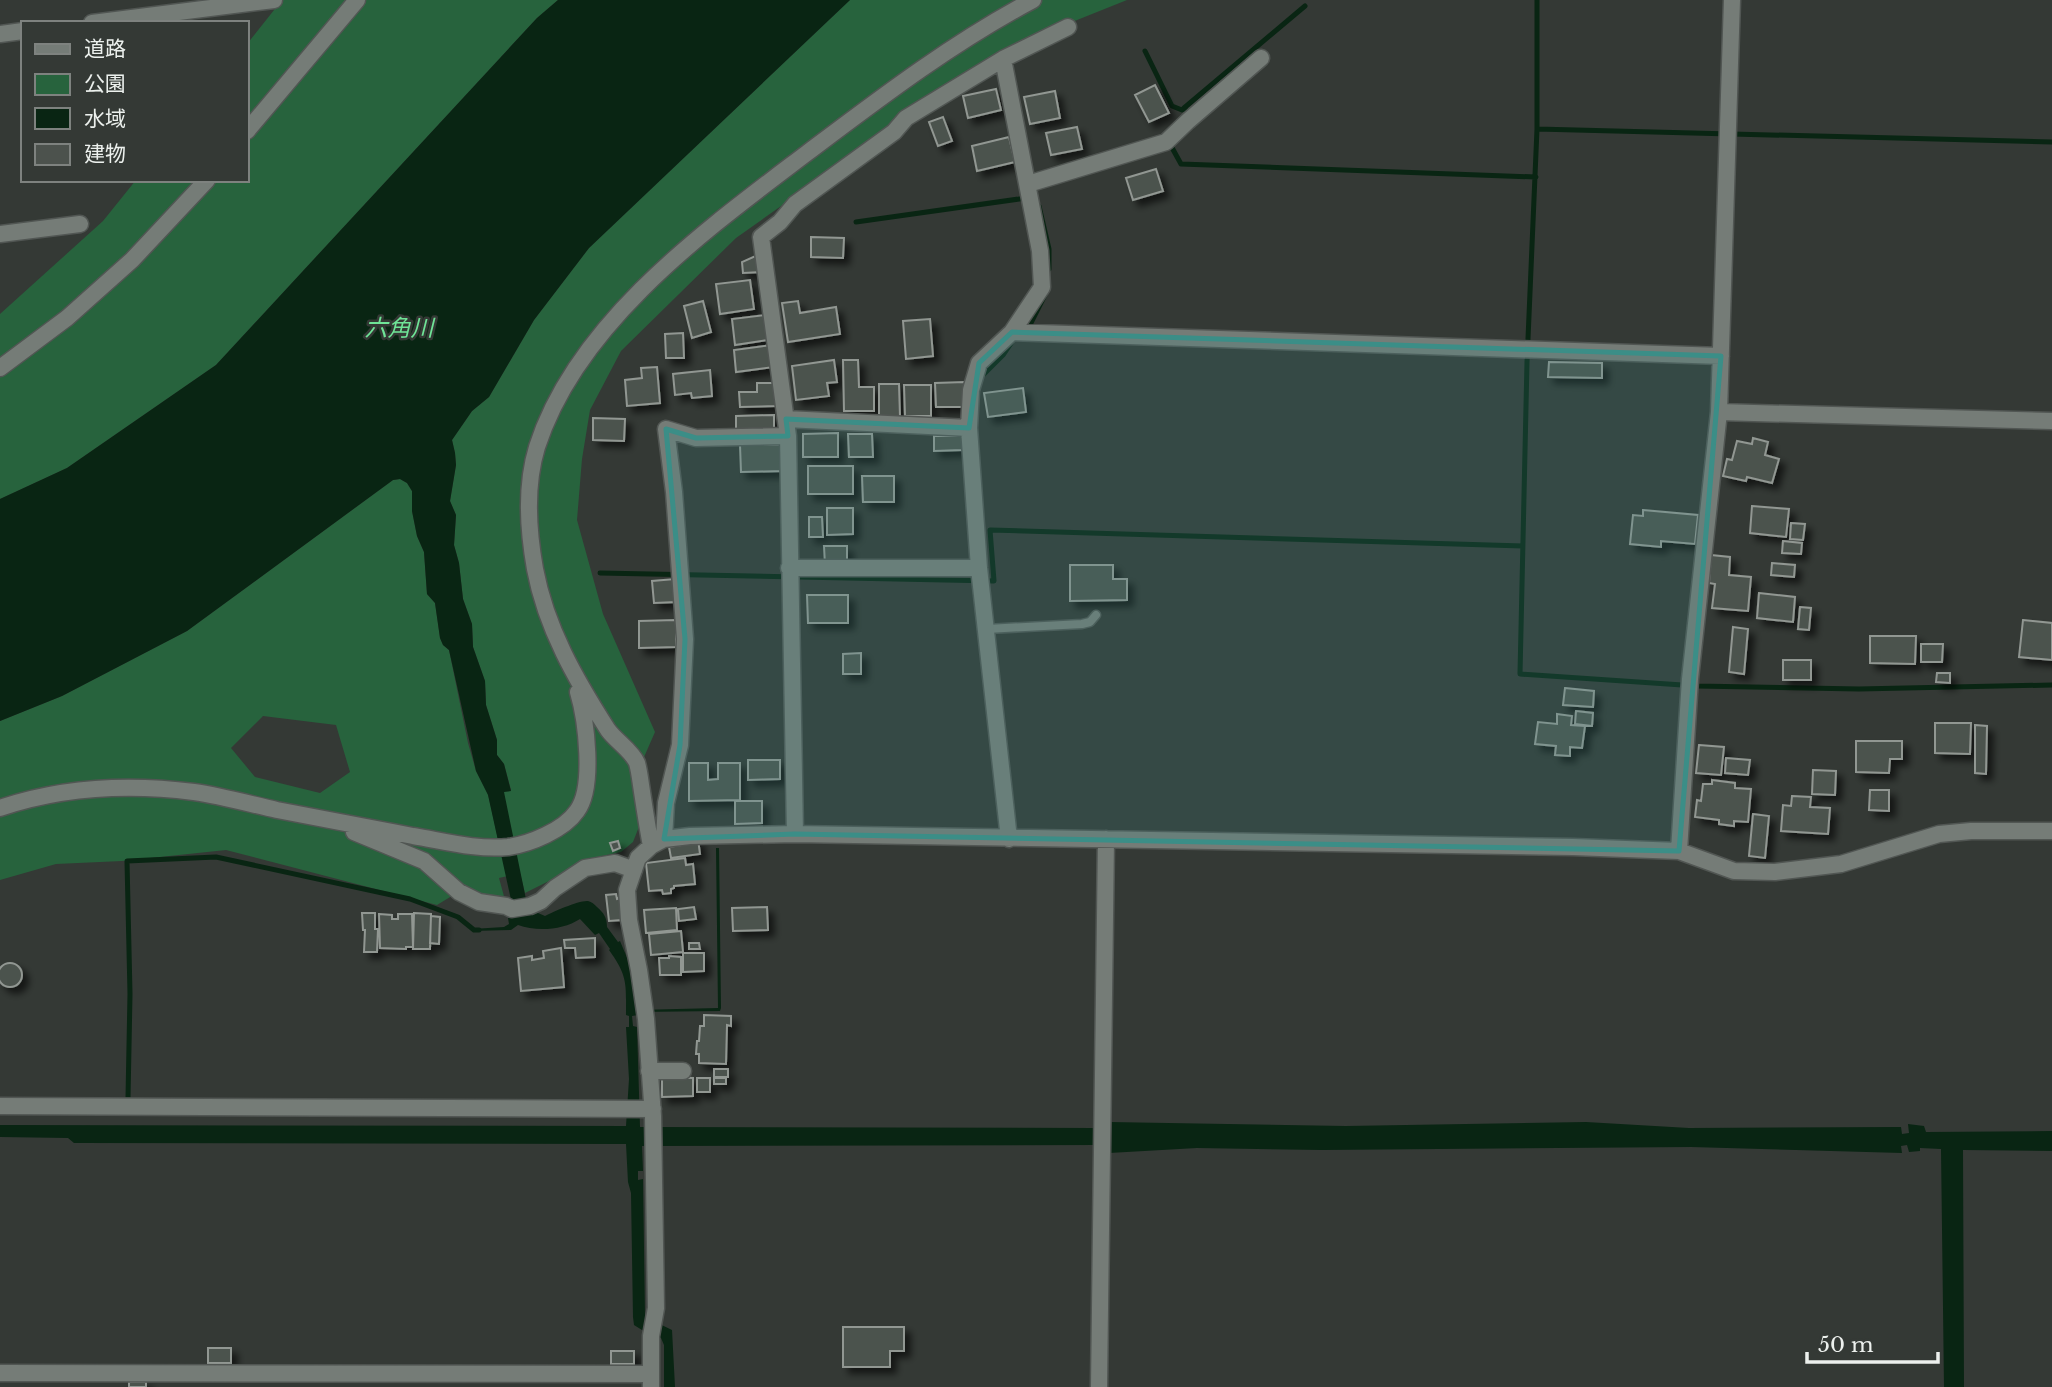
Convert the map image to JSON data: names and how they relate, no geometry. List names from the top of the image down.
{
  "water": ["六角川"],
  "legend": [
    "道路",
    "公園",
    "水域",
    "建物"
  ],
  "scale_bar": "50 m"
}
